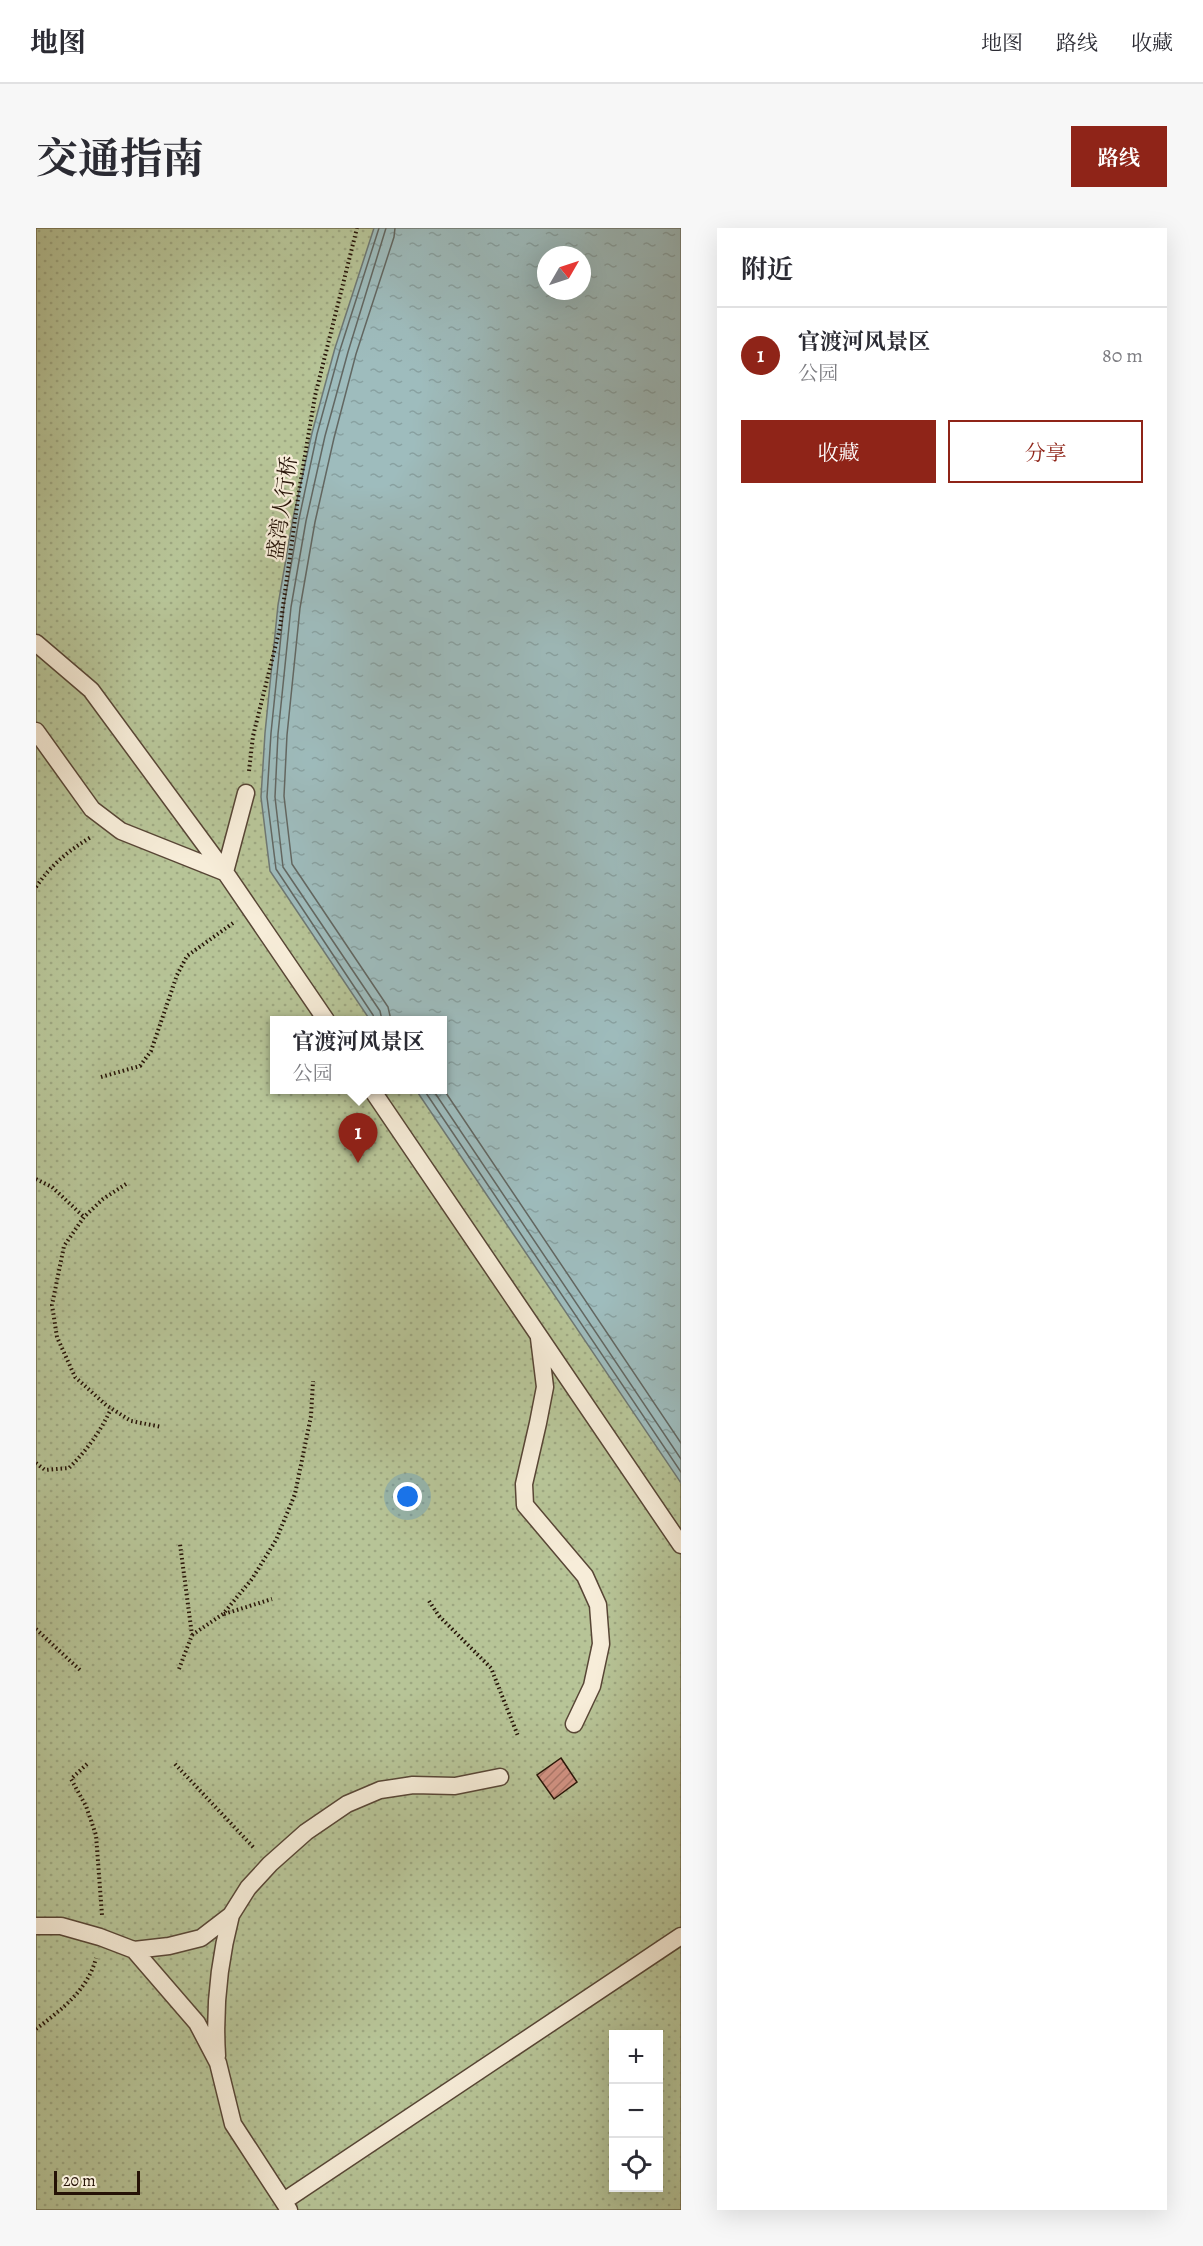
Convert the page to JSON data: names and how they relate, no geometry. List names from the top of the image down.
{
  "streets": {
    "path": ["盛湾人行桥"]
  },
  "scale_bar": "20 m",
  "north": "top right",
  "page": {
    "header": "地图",
    "nav": ["地图", "路线", "收藏"],
    "title": "交通指南",
    "buttons": [
      "路线",
      ["收藏", "分享"]
    ],
    "heading": "附近",
    "list": [
      {
        "mark": "1",
        "name": "官渡河风景区",
        "note": "公园",
        "value": "80 m"
      }
    ],
    "popup": ["官渡河风景区", "公园"],
    "pins": "1",
    "map_buttons": ["+", "−"],
    "scale": "20 m"
  }
}
